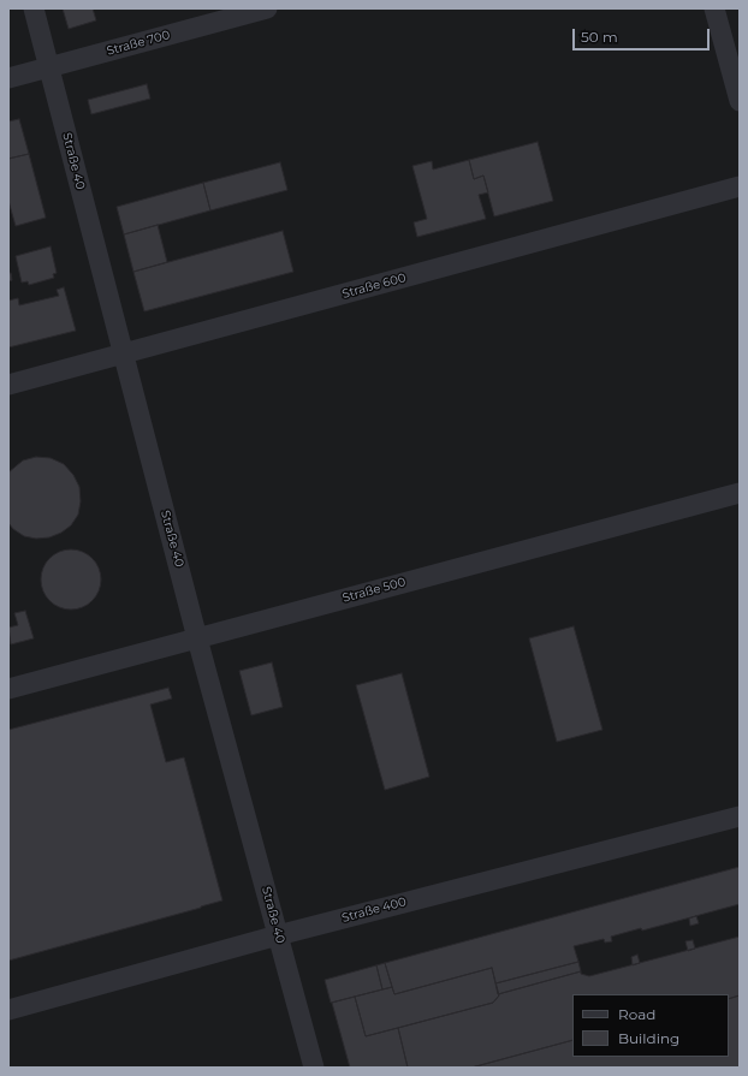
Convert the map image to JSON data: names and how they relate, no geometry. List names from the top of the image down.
{
  "streets": {
    "street": [
      "Straße 700",
      "Straße 40",
      "Straße 600",
      "Straße 500",
      "Straße 400"
    ]
  },
  "crossings": [
    ["Straße 700", "Straße 40"],
    ["Straße 40", "Straße 600"],
    ["Straße 40", "Straße 500"],
    ["Straße 40", "Straße 400"]
  ],
  "legend": ["Road", "Building"],
  "scale_bar": "50 m"
}
